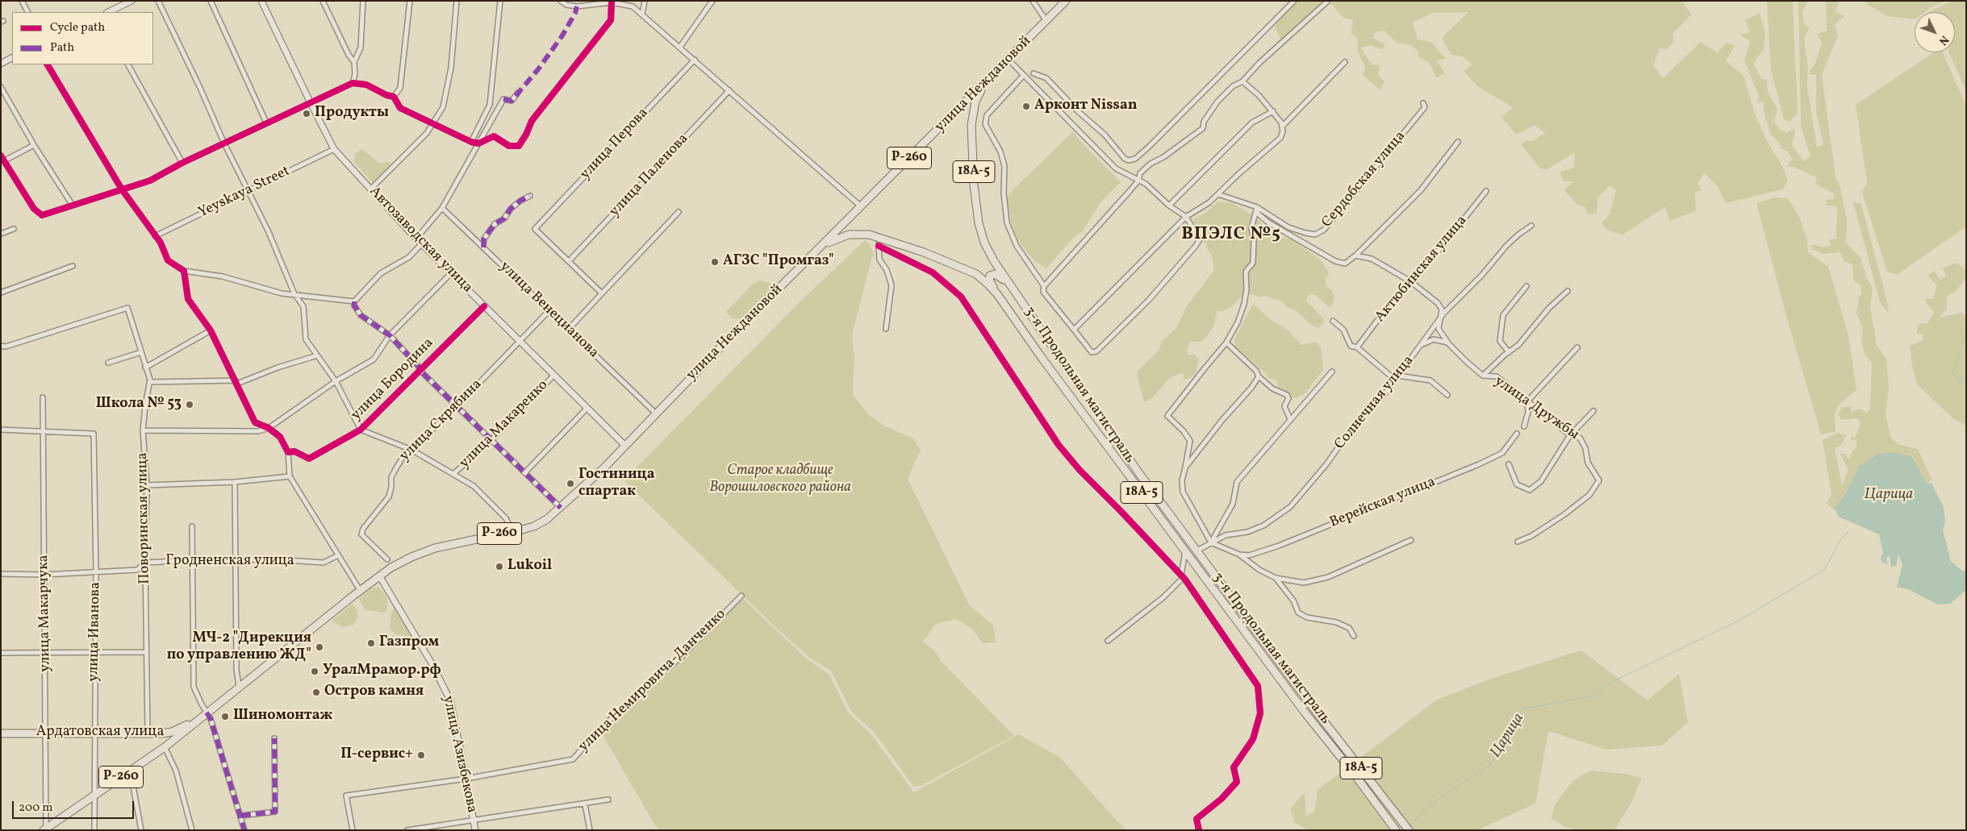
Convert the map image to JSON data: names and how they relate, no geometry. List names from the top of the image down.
{
  "streets": {
    "highway": [
      "улица Неждановой",
      "Р-260",
      "18А-5",
      "3-я Продольная магистраль",
      "Ардатовская улица"
    ],
    "street": [
      "улица Перова",
      "улица Паленова",
      "Сердобская улица",
      "Yeyskaya Street",
      "Автозаводская улица",
      "Актюбинская улица",
      "улица Венецианова",
      "улица Бородина",
      "Солнечная улица",
      "улица Дружбы",
      "улица Скрябина",
      "улица Макаренко",
      "Верейская улица",
      "Поворинская улица",
      "Гродненская улица",
      "улица Макарчука",
      "улица Иванова",
      "улица Немировича-Данченко",
      "улица Азизбекова"
    ]
  },
  "crossings": [
    ["улица Неждановой", "Р-260"],
    ["улица Неждановой", "Автозаводская улица"],
    ["улица Неждановой", "улица Венецианова"],
    ["улица Неждановой", "3-я Продольная магистраль"],
    ["улица Неждановой", "улица Азизбекова"],
    ["улица Перова", "улица Паленова"],
    ["Р-260", "улица Макарчука"],
    ["Р-260", "улица Иванова"],
    ["Р-260", "Ардатовская улица"],
    ["Р-260", "улица Азизбекова"],
    ["Yeyskaya Street", "Автозаводская улица"],
    ["Автозаводская улица", "улица Бородина"],
    ["Автозаводская улица", "улица Скрябина"],
    ["Автозаводская улица", "улица Макаренко"],
    ["Актюбинская улица", "улица Дружбы"],
    ["улица Венецианова", "улица Скрябина"],
    ["3-я Продольная магистраль", "Солнечная улица"],
    ["Солнечная улица", "улица Дружбы"],
    ["Поворинская улица", "Гродненская улица"],
    ["Поворинская улица", "Ардатовская улица"],
    ["Гродненская улица", "улица Макарчука"],
    ["Гродненская улица", "улица Иванова"],
    ["улица Макарчука", "улица Иванова"],
    ["улица Макарчука", "Ардатовская улица"],
    ["улица Иванова", "Ардатовская улица"],
    ["улица Немировича-Данченко", "улица Азизбекова"]
  ],
  "districts": ["ВПЭЛС №5"],
  "water": ["Царица"],
  "parks": ["Старое кладбище Ворошиловского района"],
  "places": [
    "Арконт Nissan",
    "Продукты",
    "АГЗС \"Промгаз\"",
    "Школа № 53",
    "Гостиница спартак",
    "Lukoil",
    "Газпром",
    "МЧ-2 \"Дирекция по управлению ЖД\"",
    "УралМрамор.рф",
    "Остров камня",
    "Шиномонтаж",
    "П-сервис+"
  ],
  "legend": ["Cycle path", "Path"],
  "scale_bar": "200 m",
  "north": "bottom right"
}
